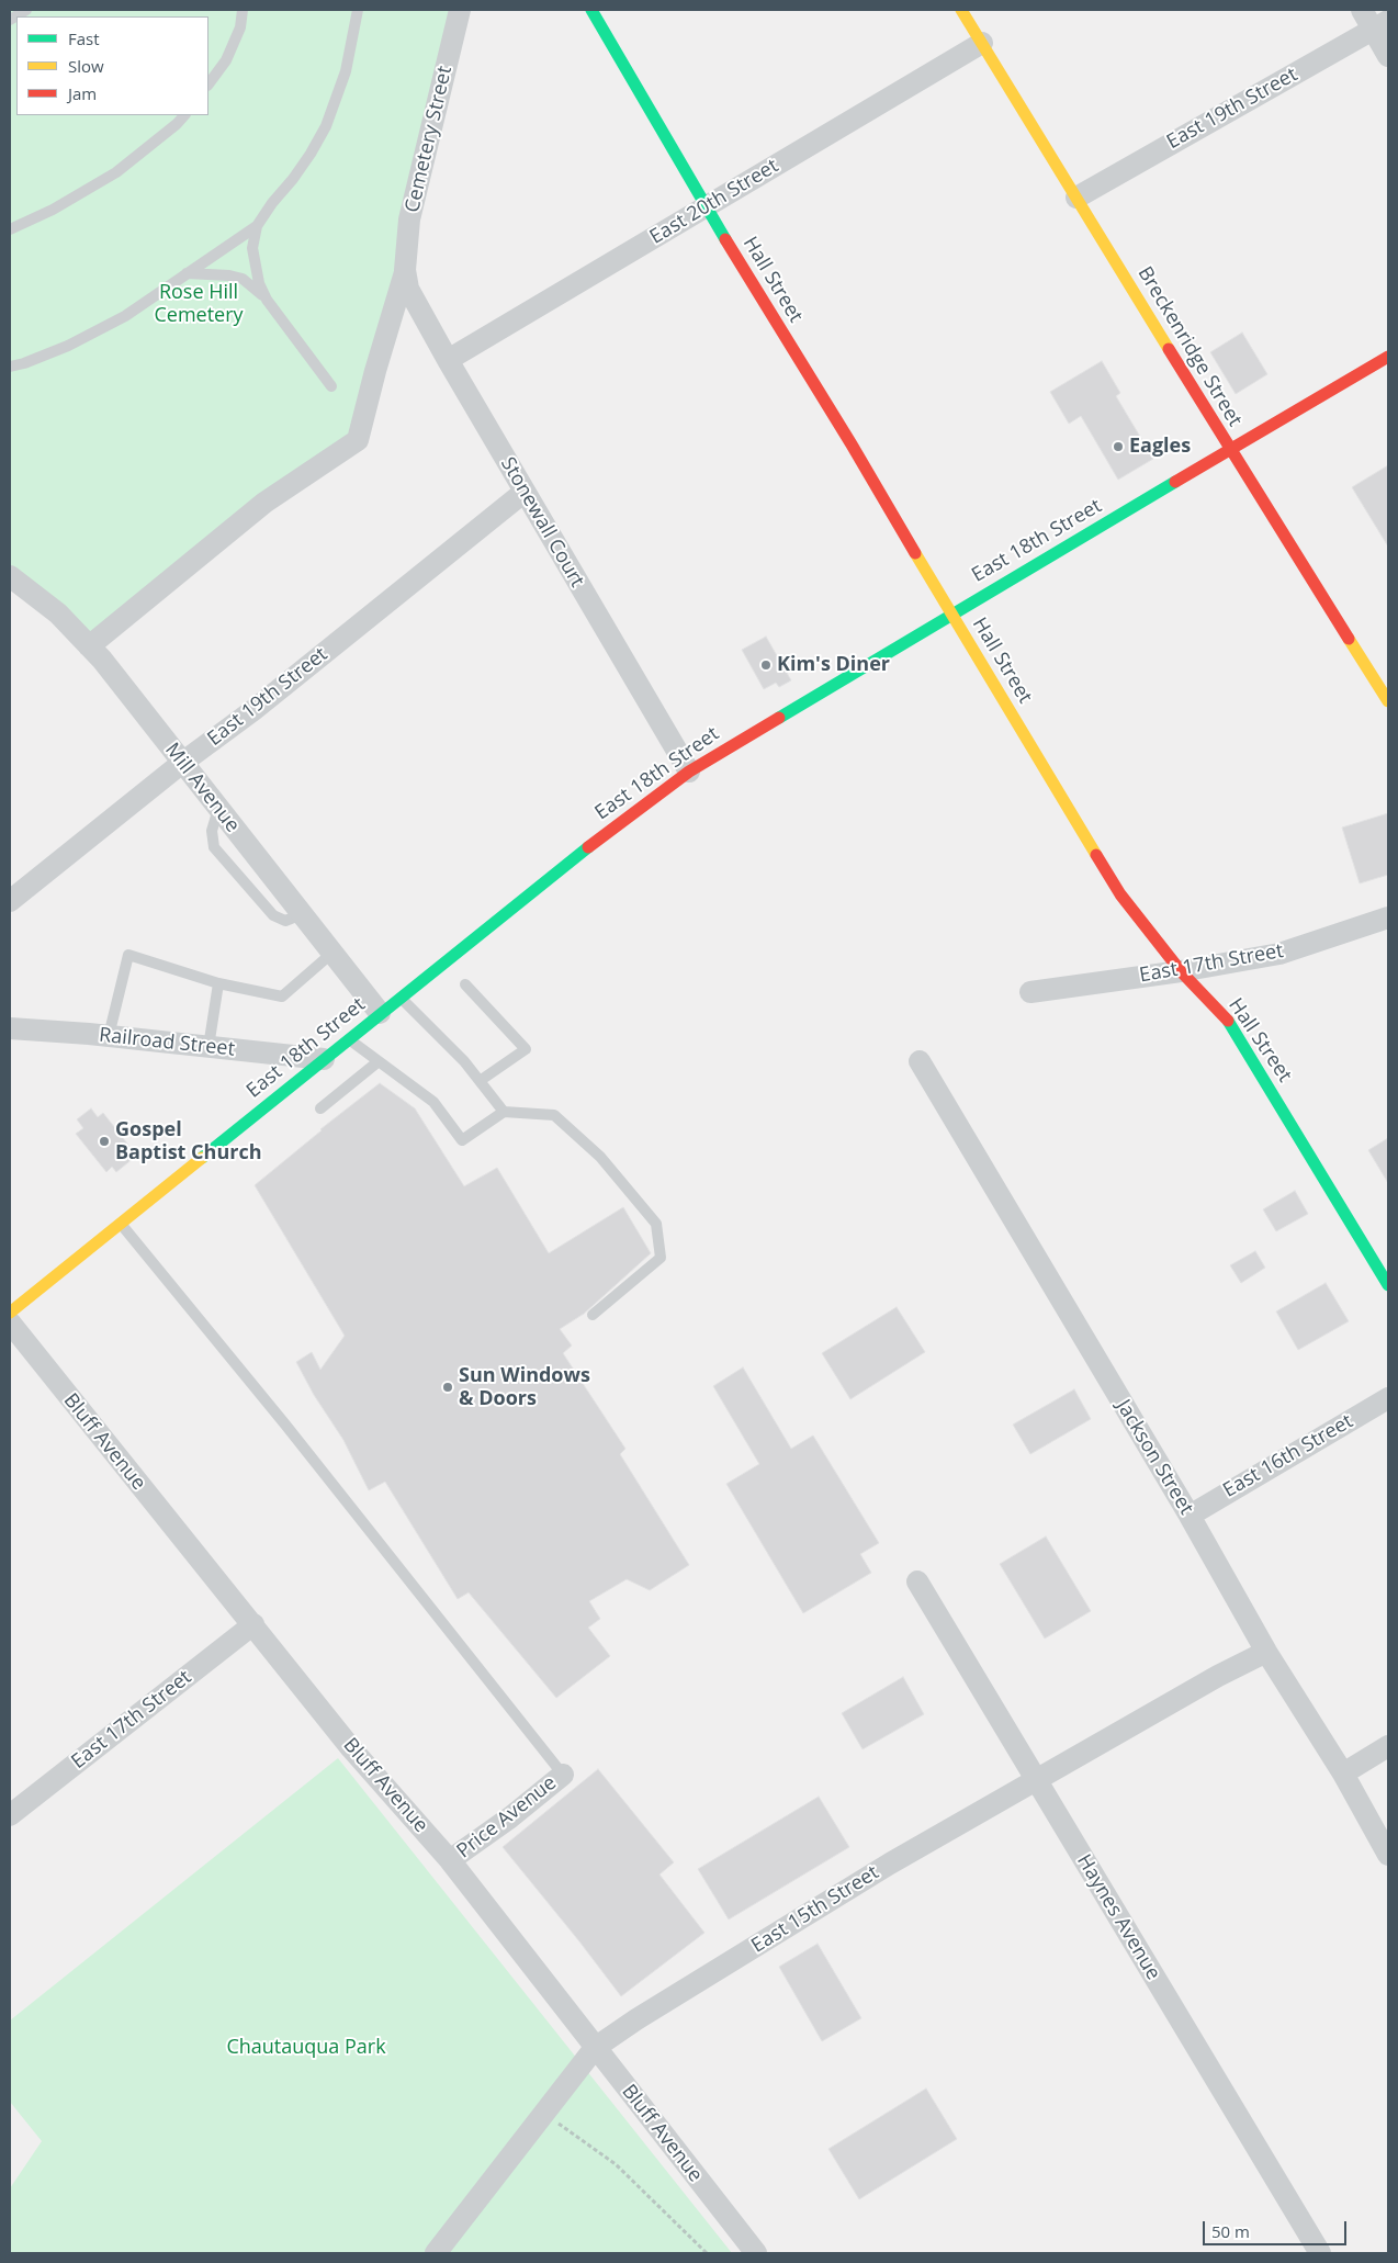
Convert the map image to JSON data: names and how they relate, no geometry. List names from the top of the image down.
{
  "streets": {
    "street": [
      "East 19th Street",
      "Cemetery Street",
      "East 20th Street",
      "Hall Street",
      "Breckenridge Street",
      "Stonewall Court",
      "East 18th Street",
      "Mill Avenue",
      "East 17th Street",
      "Railroad Street",
      "Bluff Avenue",
      "East 16th Street",
      "Jackson Street",
      "Price Avenue",
      "East 15th Street",
      "Haynes Avenue"
    ]
  },
  "crossings": [
    ["East 19th Street", "Breckenridge Street"],
    ["East 19th Street", "Stonewall Court"],
    ["East 19th Street", "Mill Avenue"],
    ["Cemetery Street", "Stonewall Court"],
    ["East 20th Street", "Hall Street"],
    ["East 20th Street", "Breckenridge Street"],
    ["East 20th Street", "Stonewall Court"],
    ["Hall Street", "East 18th Street"],
    ["Hall Street", "East 17th Street"],
    ["Breckenridge Street", "East 18th Street"],
    ["Stonewall Court", "East 18th Street"],
    ["East 18th Street", "Mill Avenue"],
    ["East 18th Street", "Railroad Street"],
    ["East 17th Street", "Bluff Avenue"],
    ["Bluff Avenue", "Price Avenue"],
    ["Bluff Avenue", "East 15th Street"],
    ["East 16th Street", "Jackson Street"],
    ["Jackson Street", "East 15th Street"],
    ["East 15th Street", "Haynes Avenue"]
  ],
  "parks": ["Rose Hill Cemetery", "Chautauqua Park"],
  "places": [
    "Eagles",
    "Kim's Diner",
    "Gospel Baptist Church",
    "Sun Windows & Doors"
  ],
  "legend": ["Fast", "Slow", "Jam"],
  "scale_bar": "50 m"
}
